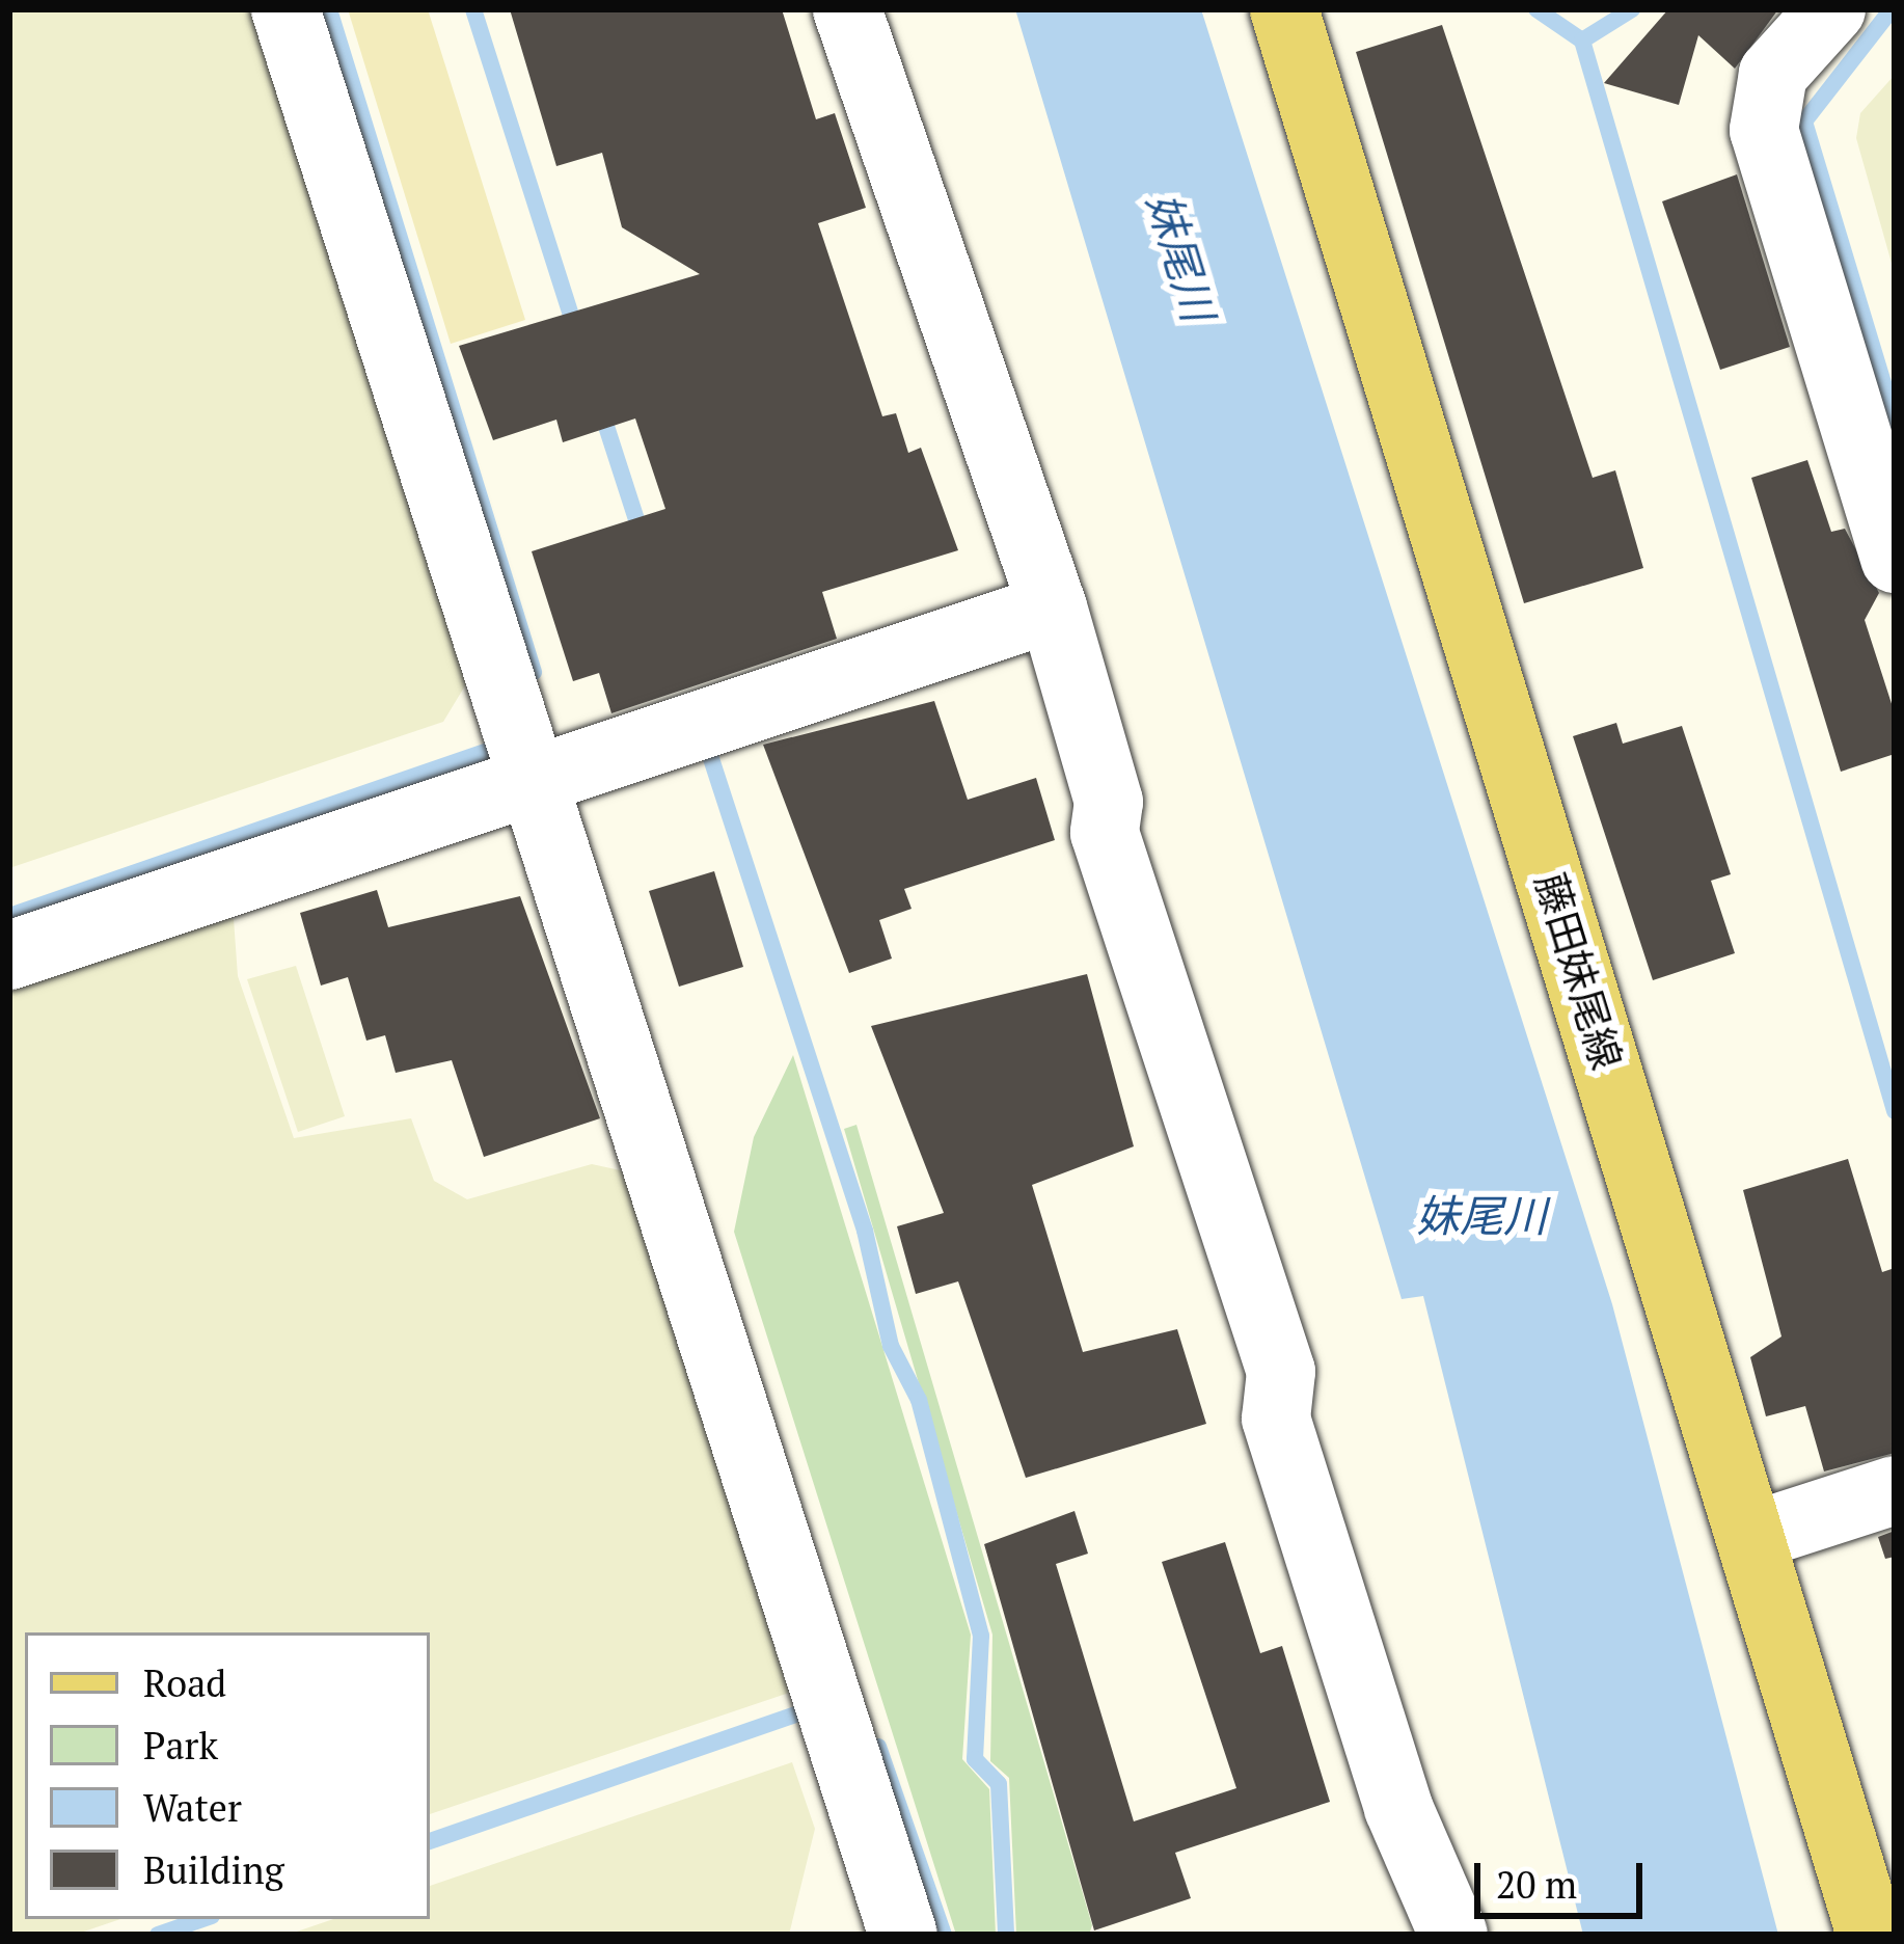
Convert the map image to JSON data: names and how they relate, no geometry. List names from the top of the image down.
{
  "streets": {
    "main road": ["藤田妹尾線"]
  },
  "water": ["妹尾川"],
  "legend": [
    "Road",
    "Park",
    "Water",
    "Building"
  ],
  "scale_bar": "20 m"
}
